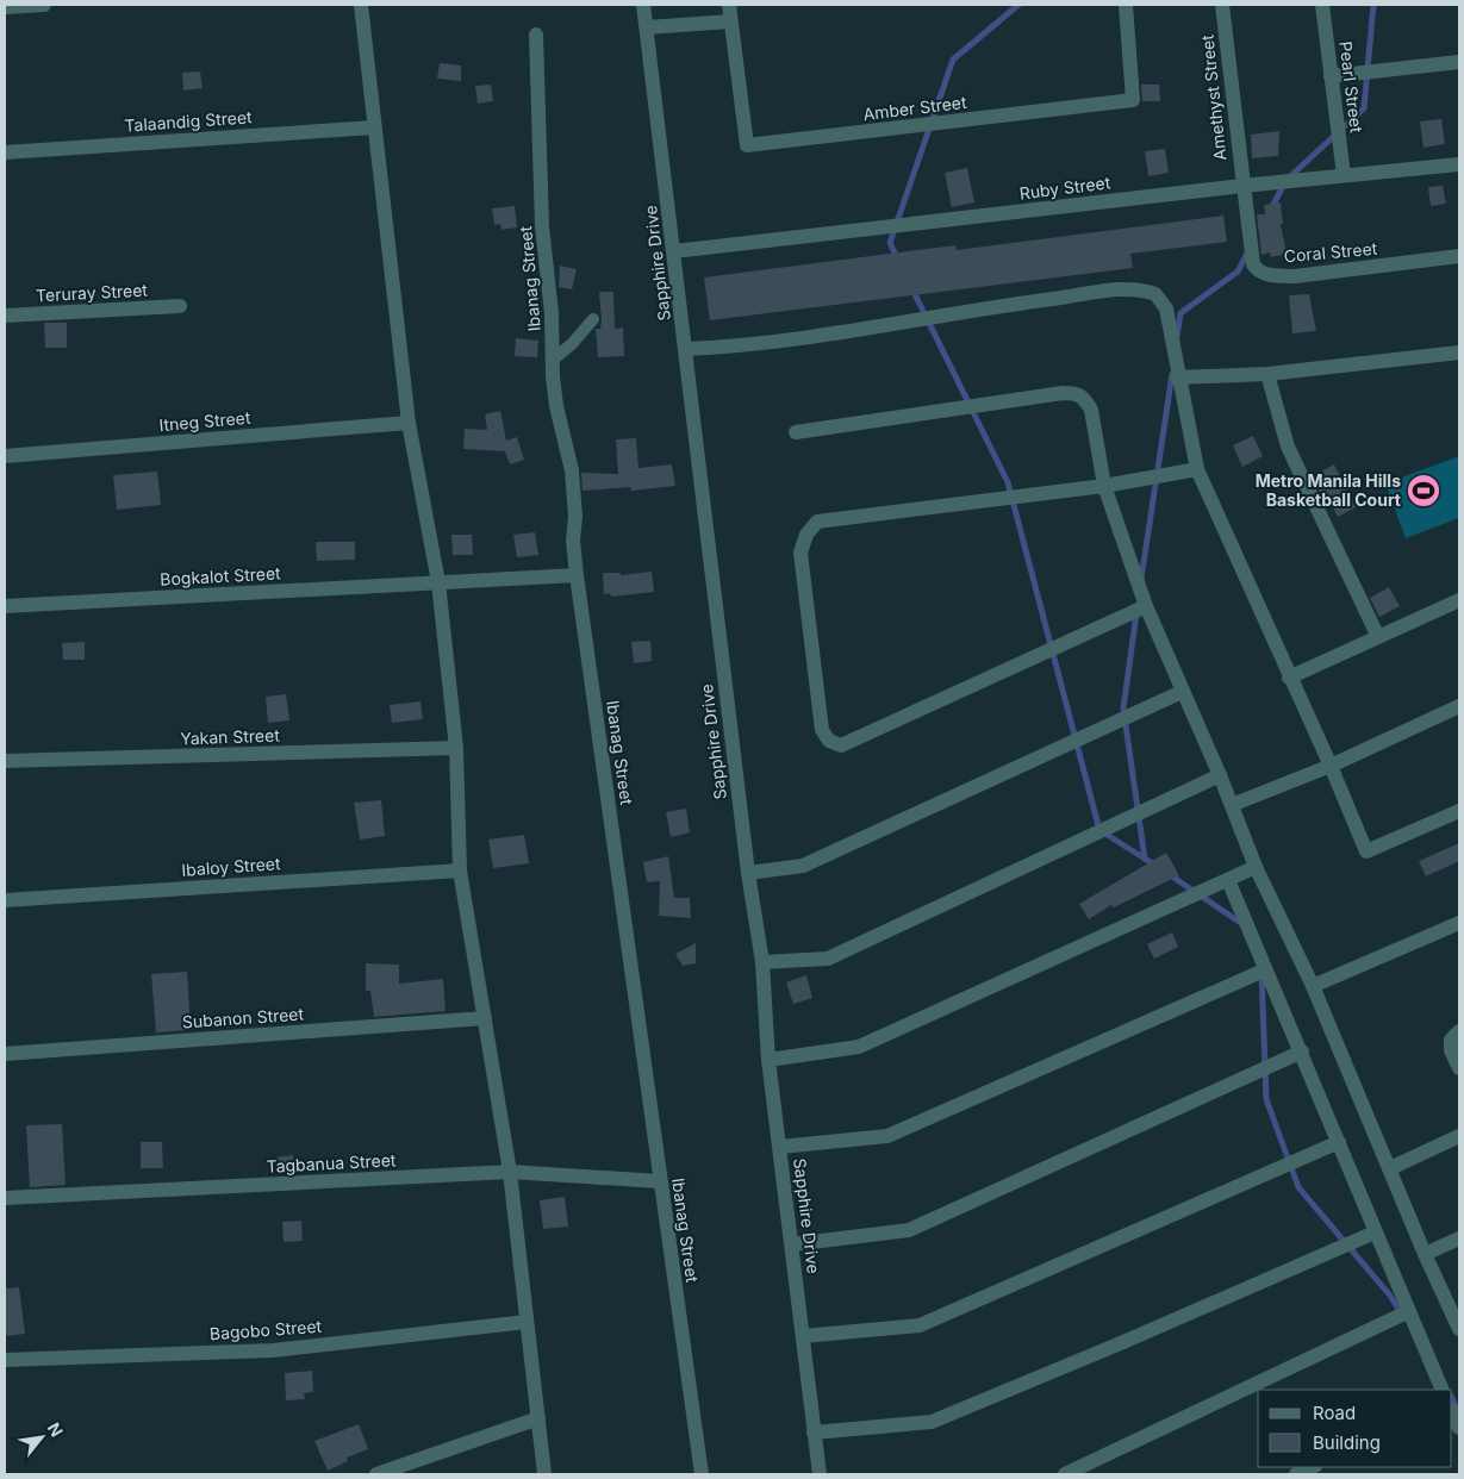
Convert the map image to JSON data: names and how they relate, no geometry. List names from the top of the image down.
{
  "streets": {
    "street": [
      "Pearl Street",
      "Amethyst Street",
      "Amber Street",
      "Talaandig Street",
      "Ruby Street",
      "Coral Street",
      "Sapphire Drive",
      "Ibanag Street",
      "Teruray Street",
      "Itneg Street",
      "Bogkalot Street",
      "Yakan Street",
      "Ibaloy Street",
      "Subanon Street",
      "Tagbanua Street",
      "Bagobo Street"
    ]
  },
  "crossings": [
    ["Pearl Street", "Ruby Street"],
    ["Amethyst Street", "Ruby Street"],
    ["Amethyst Street", "Coral Street"],
    ["Ruby Street", "Coral Street"],
    ["Ruby Street", "Sapphire Drive"],
    ["Ibanag Street", "Bogkalot Street"],
    ["Ibanag Street", "Tagbanua Street"]
  ],
  "places": {
    "sports": ["Metro Manila Hills Basketball Court"]
  },
  "legend": ["Road", "Building"],
  "north": "top right"
}
